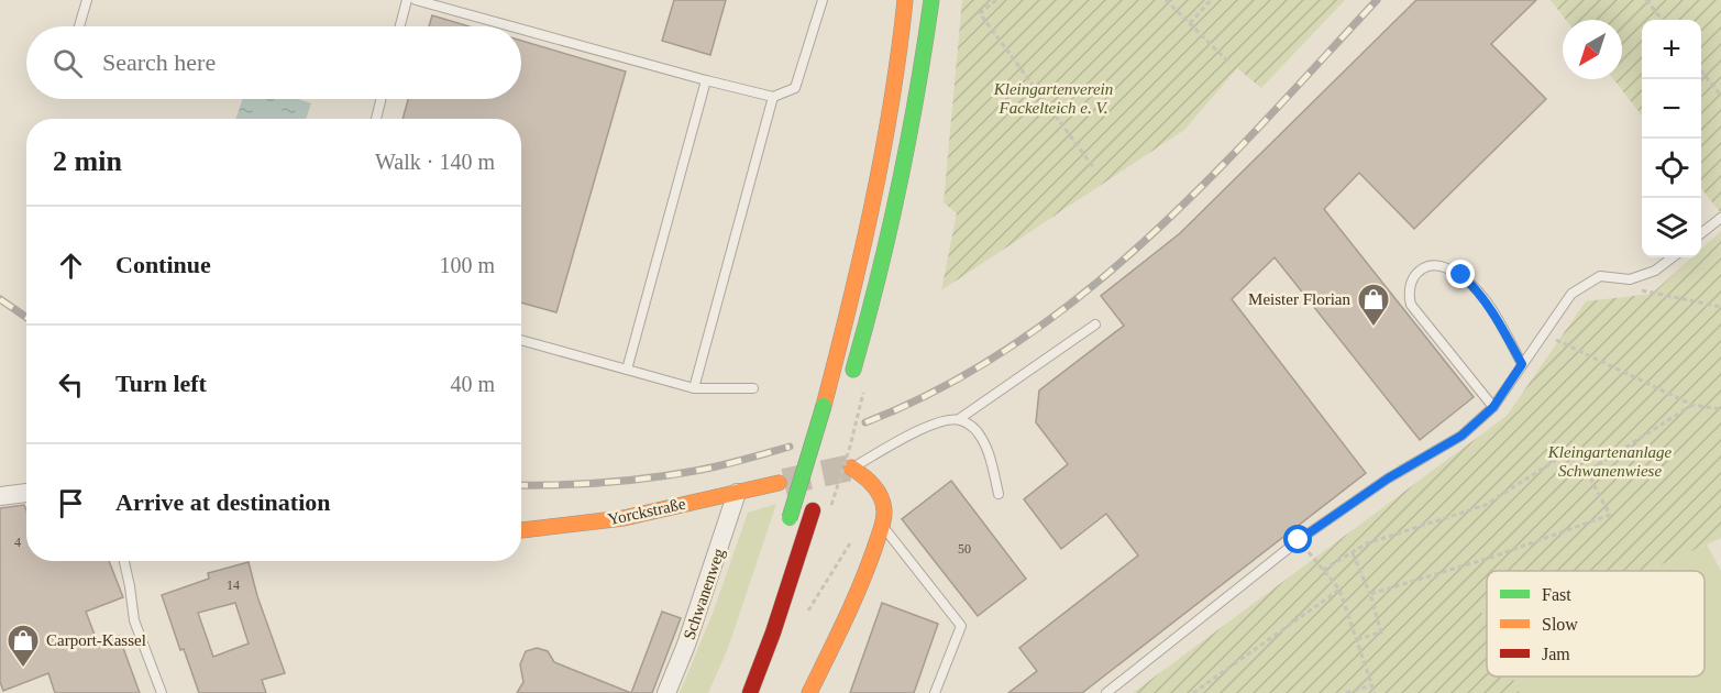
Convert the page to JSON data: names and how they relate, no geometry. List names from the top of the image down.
{
  "streets": {
    "main road": ["Yorckstraße"],
    "street": ["Schwanenweg"]
  },
  "crossings": [
    ["Yorckstraße", "Schwanenweg"]
  ],
  "parks": ["Kleingartenverein Fackelteich e. V.", "Kleingartenanlage Schwanenwiese"],
  "places": {
    "shop": ["Meister Florian", "Carport-Kassel"]
  },
  "house_numbers": ["4", "50", "14"],
  "legend": ["Fast", "Slow", "Jam"],
  "north": "bottom left",
  "page": {
    "map_buttons": ["+", "−"],
    "search": "Search here",
    "heading": ["2 min", "Walk · 140 m"],
    "list": [
      ["Continue", "100 m"],
      ["Turn left", "40 m"],
      "Arrive at destination"
    ]
  }
}
